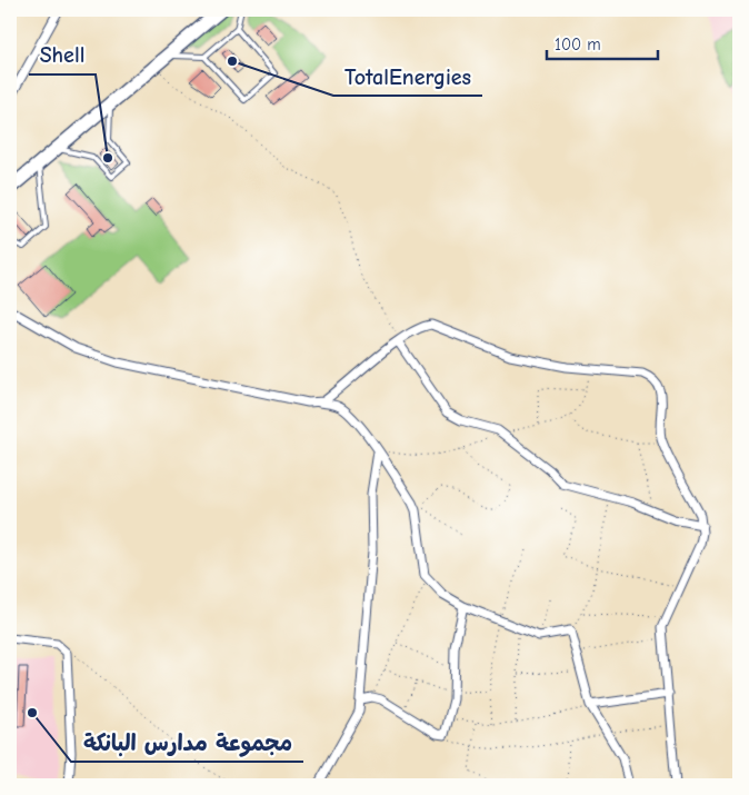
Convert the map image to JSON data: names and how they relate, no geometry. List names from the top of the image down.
{
  "places": ["TotalEnergies", "Shell", "مجموعة مدارس البانكة"],
  "scale_bar": "100 m"
}
